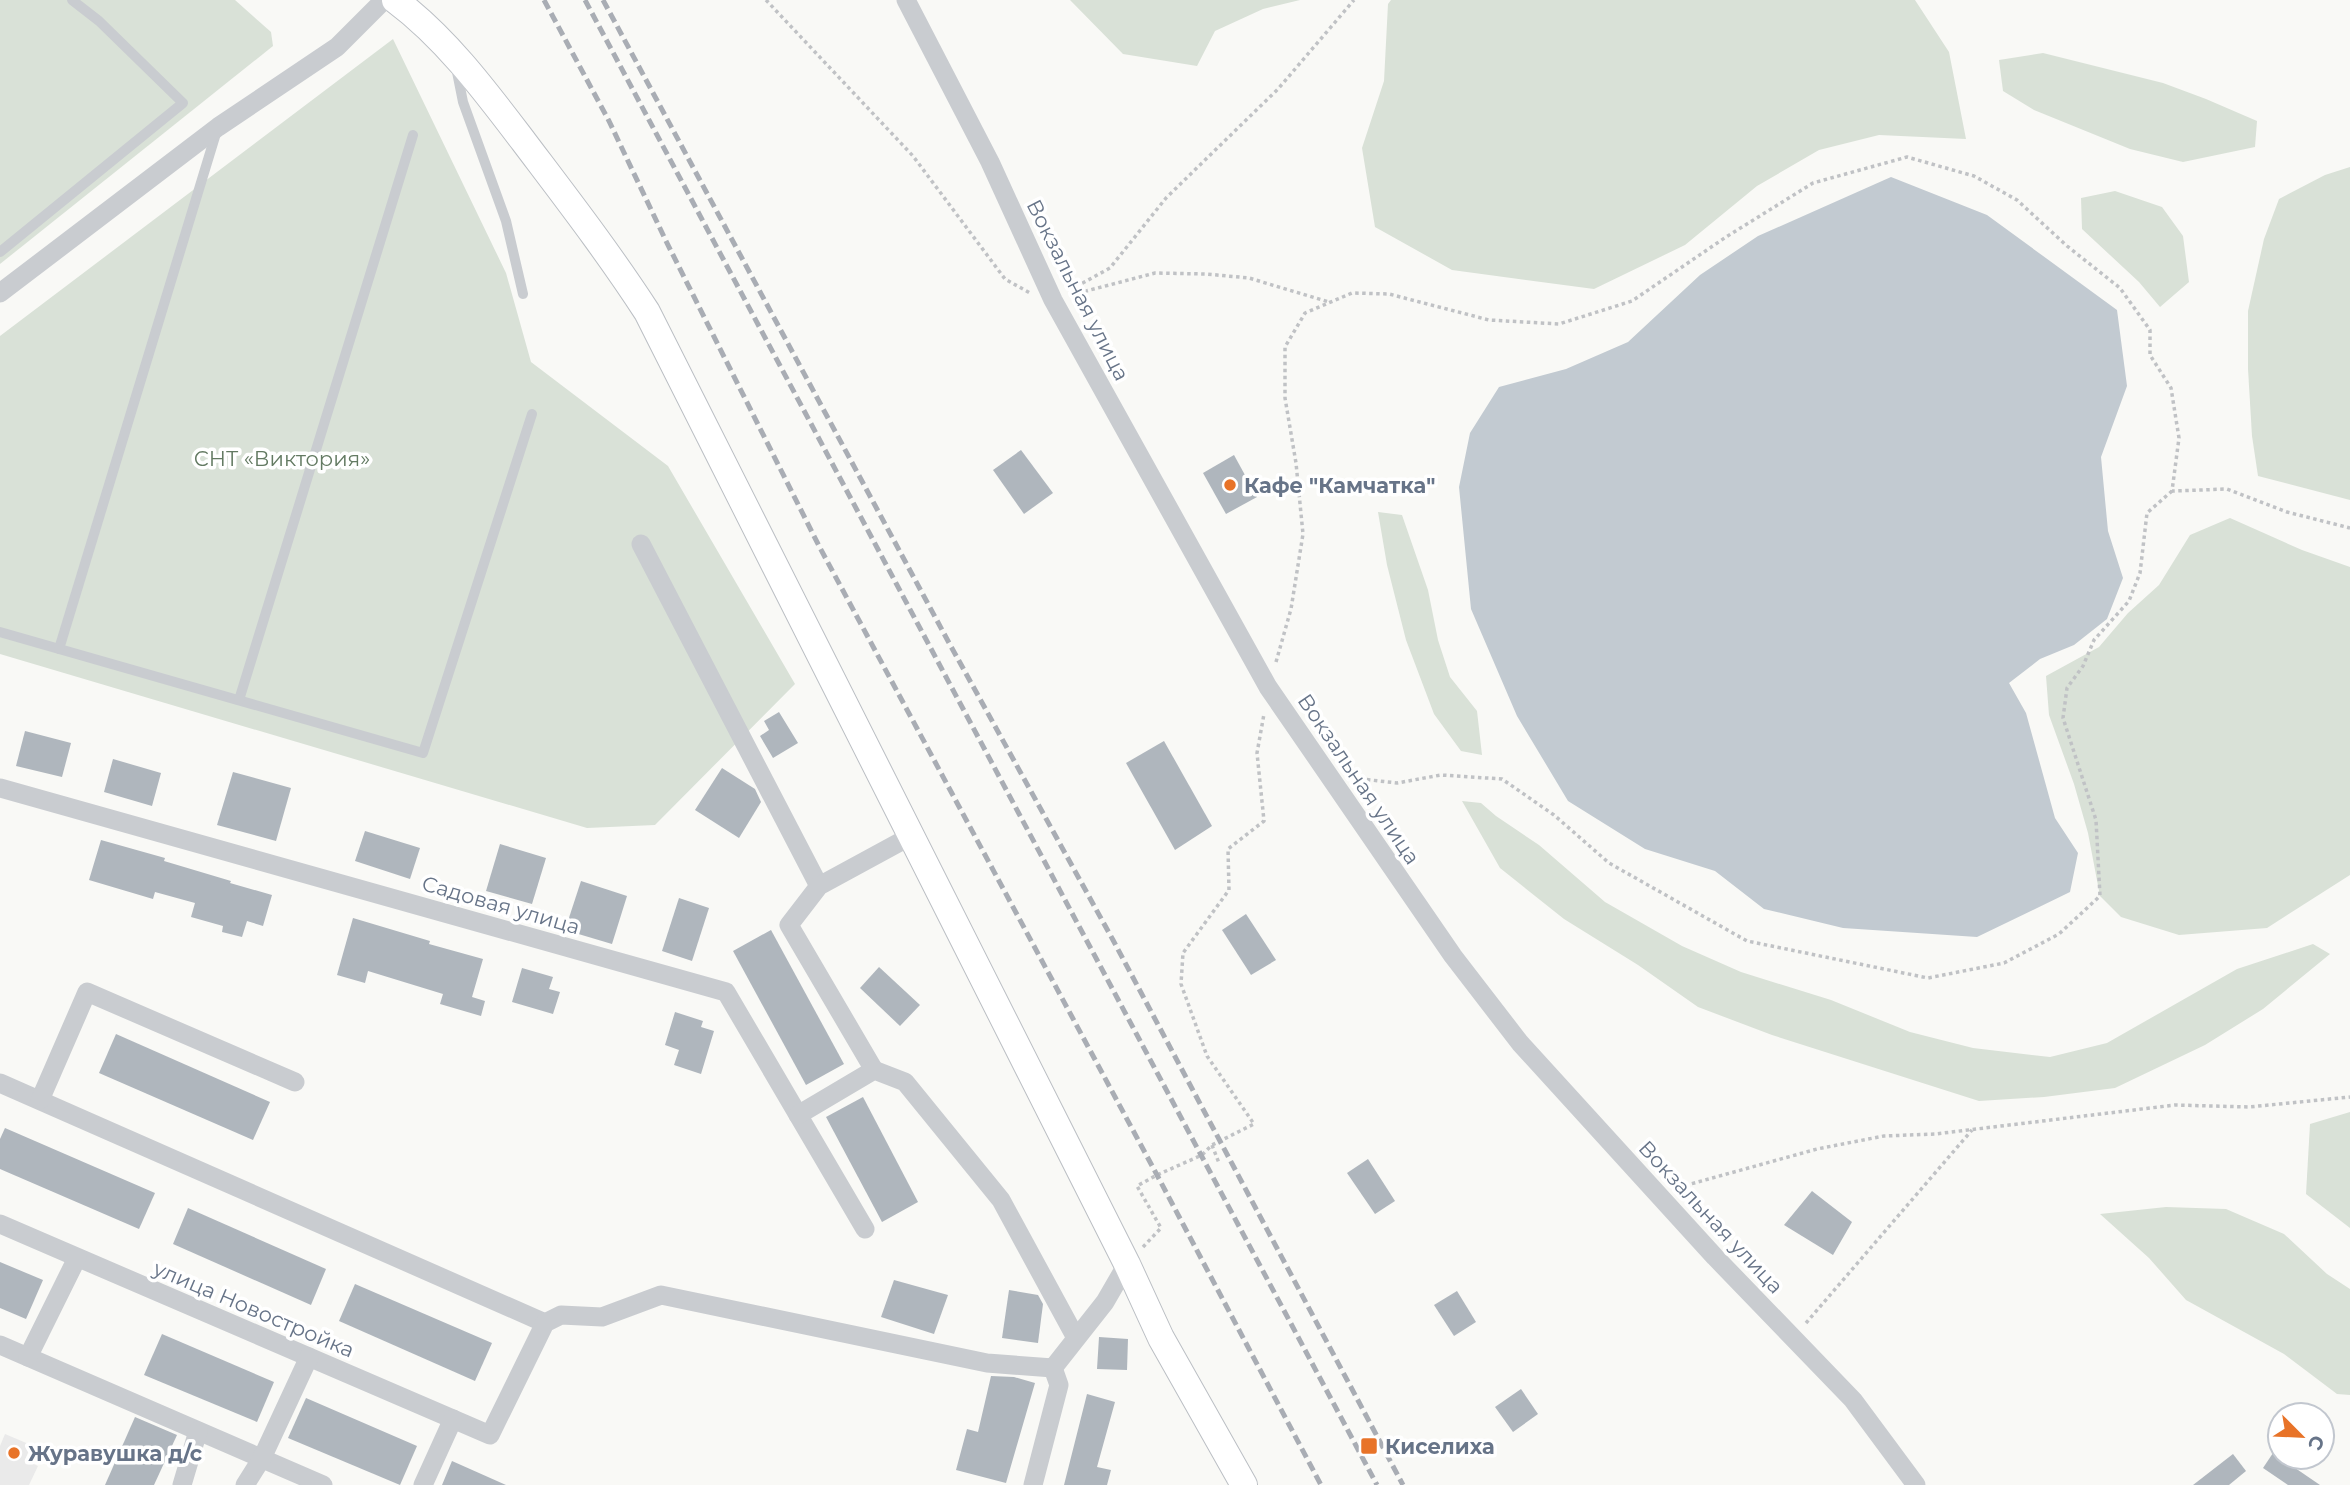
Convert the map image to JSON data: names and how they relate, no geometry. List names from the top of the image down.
{
  "streets": {
    "street": ["Вокзальная улица", "Садовая улица", "улица Новостройка"]
  },
  "parks": ["СНТ «Виктория»"],
  "places": {
    "other": ["Кафе \"Камчатка\"", "Журавушка д/с"],
    "transit": ["Киселиха"]
  },
  "north": "bottom right"
}
